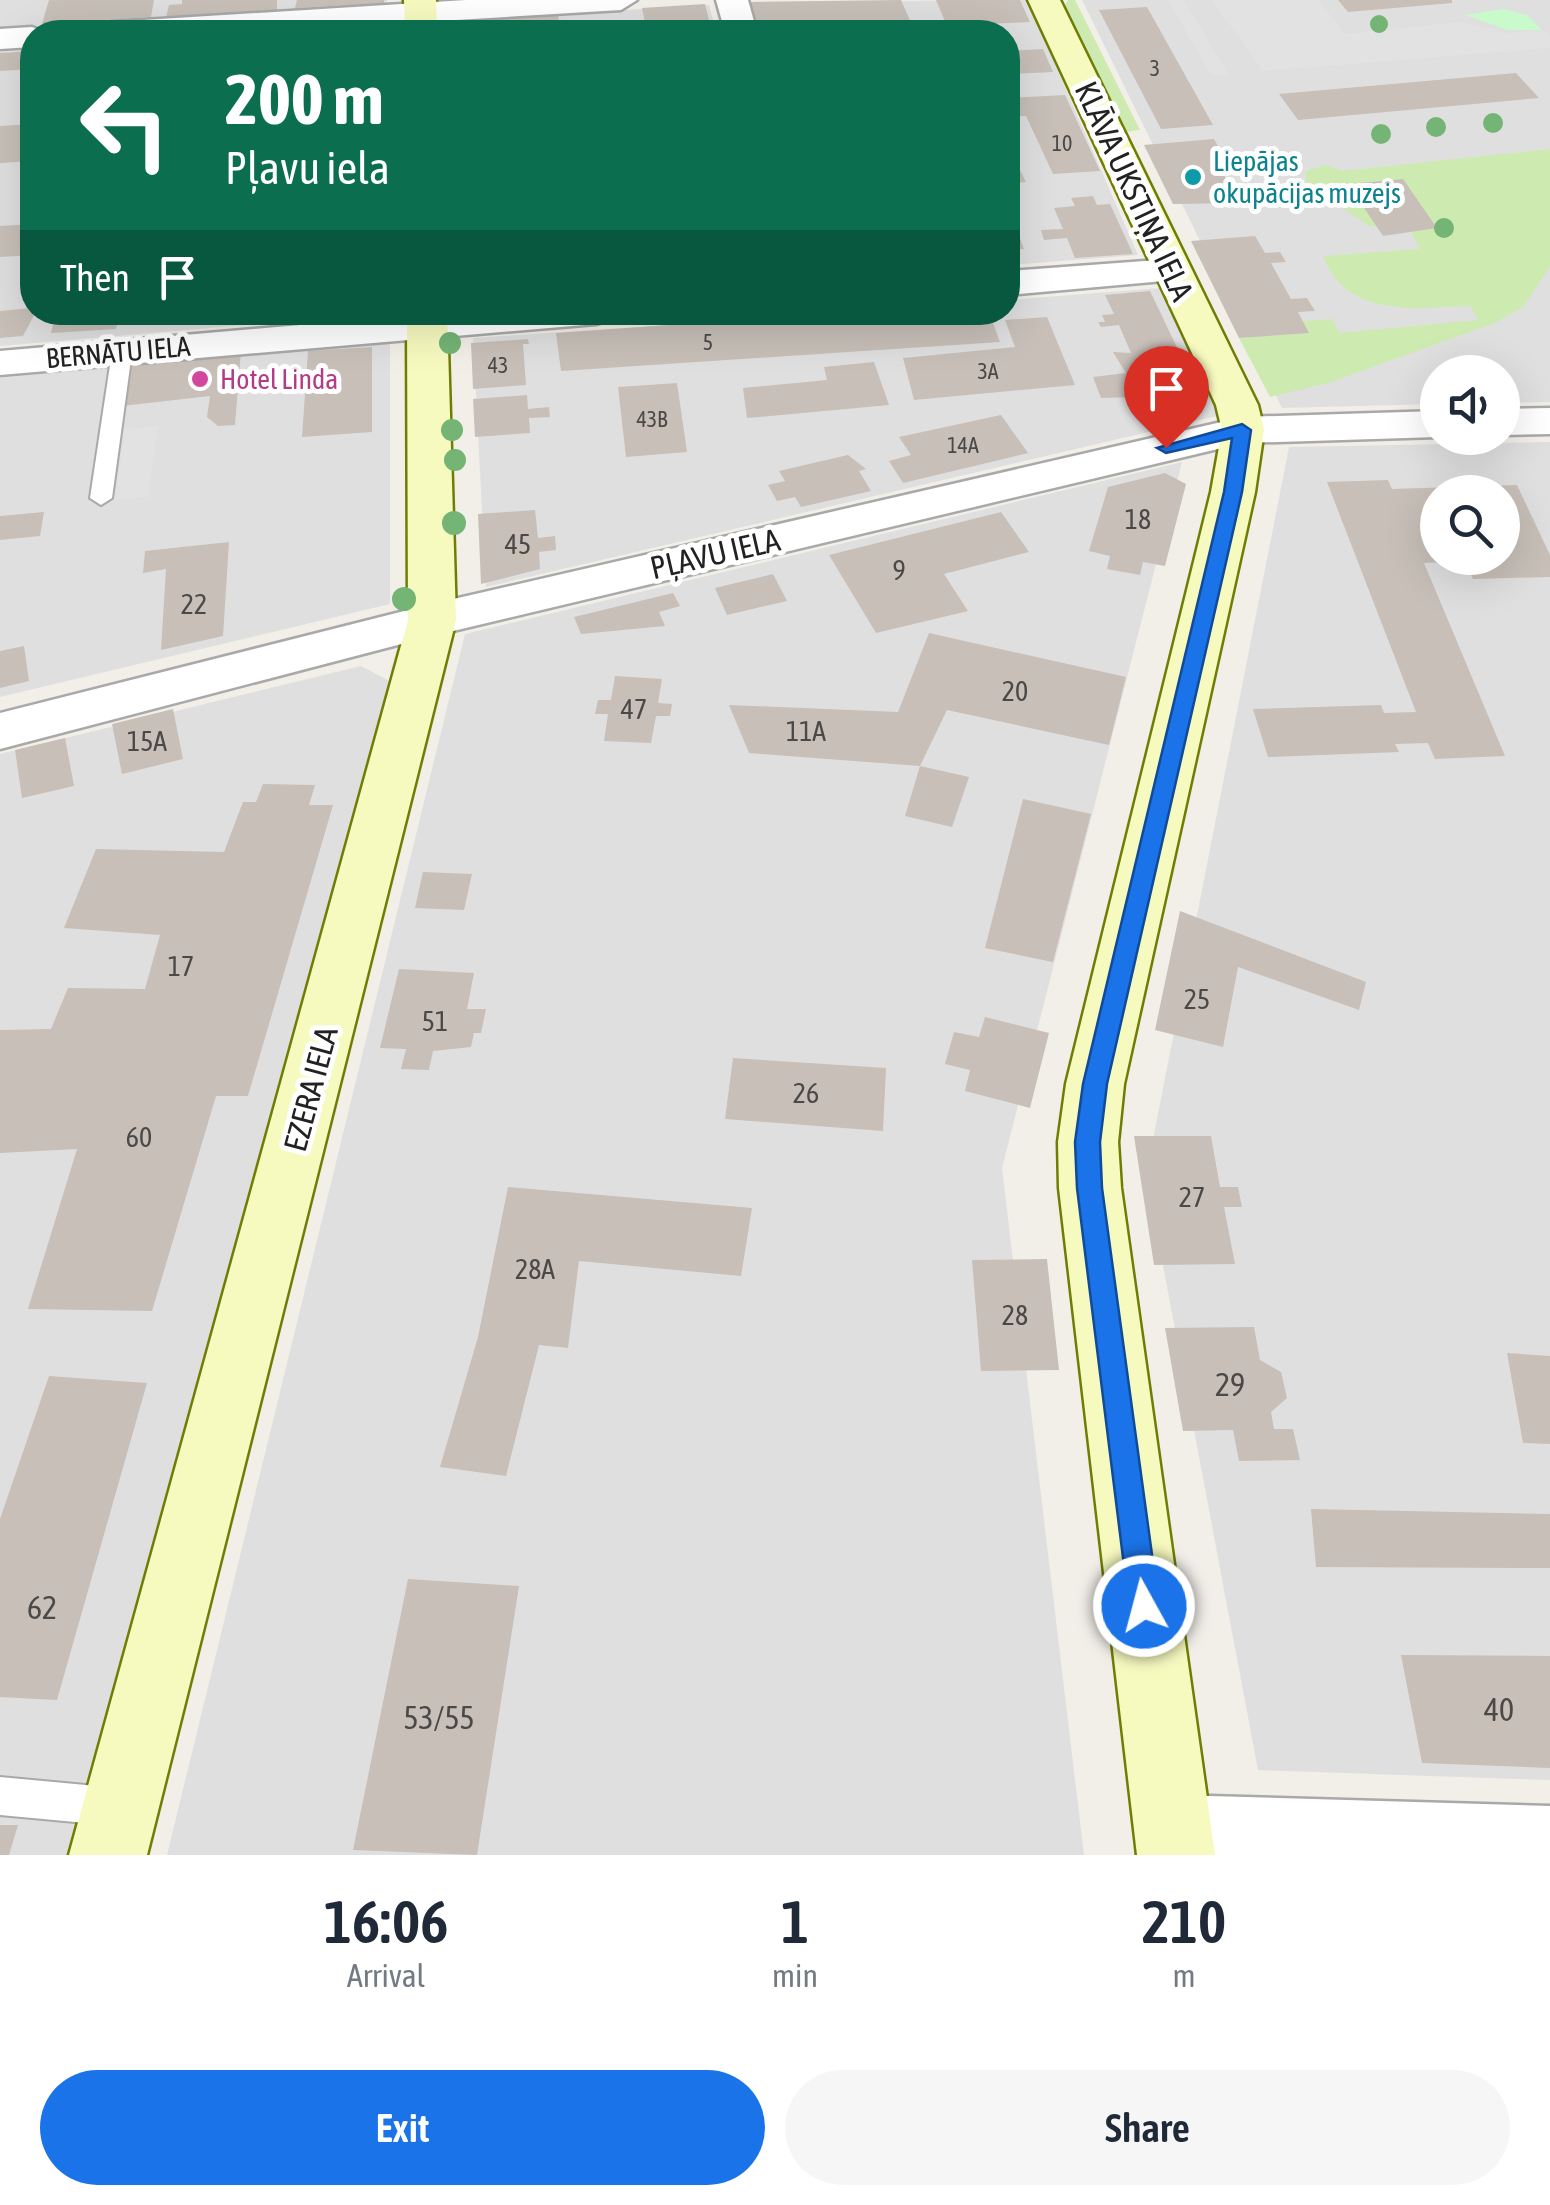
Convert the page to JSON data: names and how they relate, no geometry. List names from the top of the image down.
{
  "streets": {
    "street": [
      "KLĀVA UKSTIŅA IELA",
      "BERNĀTU IELA",
      "PĻAVU IELA",
      "EZERA IELA"
    ]
  },
  "crossings": [
    ["KLĀVA UKSTIŅA IELA", "PĻAVU IELA"],
    ["PĻAVU IELA", "EZERA IELA"]
  ],
  "places": ["Liepājas okupācijas muzejs", "Hotel Linda"],
  "house_numbers": [
    "3",
    "10",
    "5",
    "43",
    "3A",
    "43B",
    "14A",
    "18",
    "45",
    "9",
    "22",
    "20",
    "47",
    "11A",
    "15A",
    "17",
    "25",
    "51",
    "26",
    "60",
    "27",
    "28A",
    "28",
    "29",
    "62",
    "40",
    "53/55"
  ],
  "page": {
    "turn": ["200 m", "Pļavu iela"],
    "then": "Then",
    "eta": [
      "16:06",
      "Arrival",
      "1",
      "min",
      "210",
      "m"
    ],
    "buttons": ["Exit", "Share"]
  }
}
